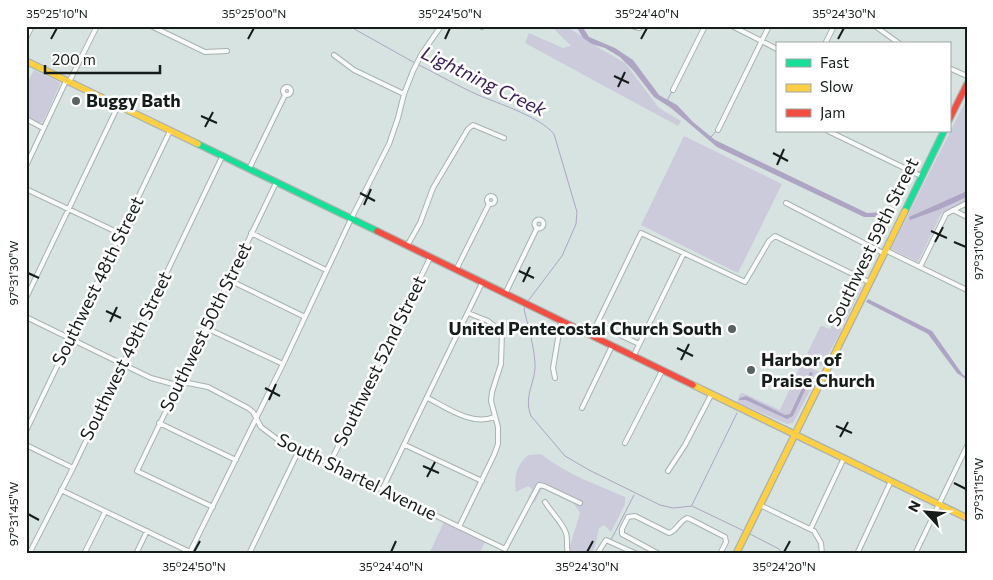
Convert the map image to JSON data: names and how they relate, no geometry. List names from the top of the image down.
{
  "streets": {
    "main road": ["Southwest 59th Street"],
    "street": [
      "Southwest 48th Street",
      "Southwest 50th Street",
      "Southwest 49th Street",
      "Southwest 52nd Street",
      "South Shartel Avenue"
    ]
  },
  "crossings": [
    ["Southwest 48th Street", "South Shartel Avenue"],
    ["Southwest 50th Street", "South Shartel Avenue"],
    ["Southwest 49th Street", "South Shartel Avenue"],
    ["Southwest 52nd Street", "South Shartel Avenue"]
  ],
  "water": ["Lightning Creek"],
  "places": ["Buggy Bath", "United Pentecostal Church South", "Harbor of Praise Church"],
  "legend": ["Fast", "Slow", "Jam"],
  "scale_bar": "200 m",
  "north": "top left",
  "coordinates": [
    "35°25'10\"N",
    "35°25'00\"N",
    "35°24'50\"N",
    "35°24'40\"N",
    "35°24'30\"N",
    "97°31'00\"W",
    "97°31'30\"W",
    "97°31'15\"W",
    "97°31'45\"W",
    "35°24'20\"N"
  ]
}
